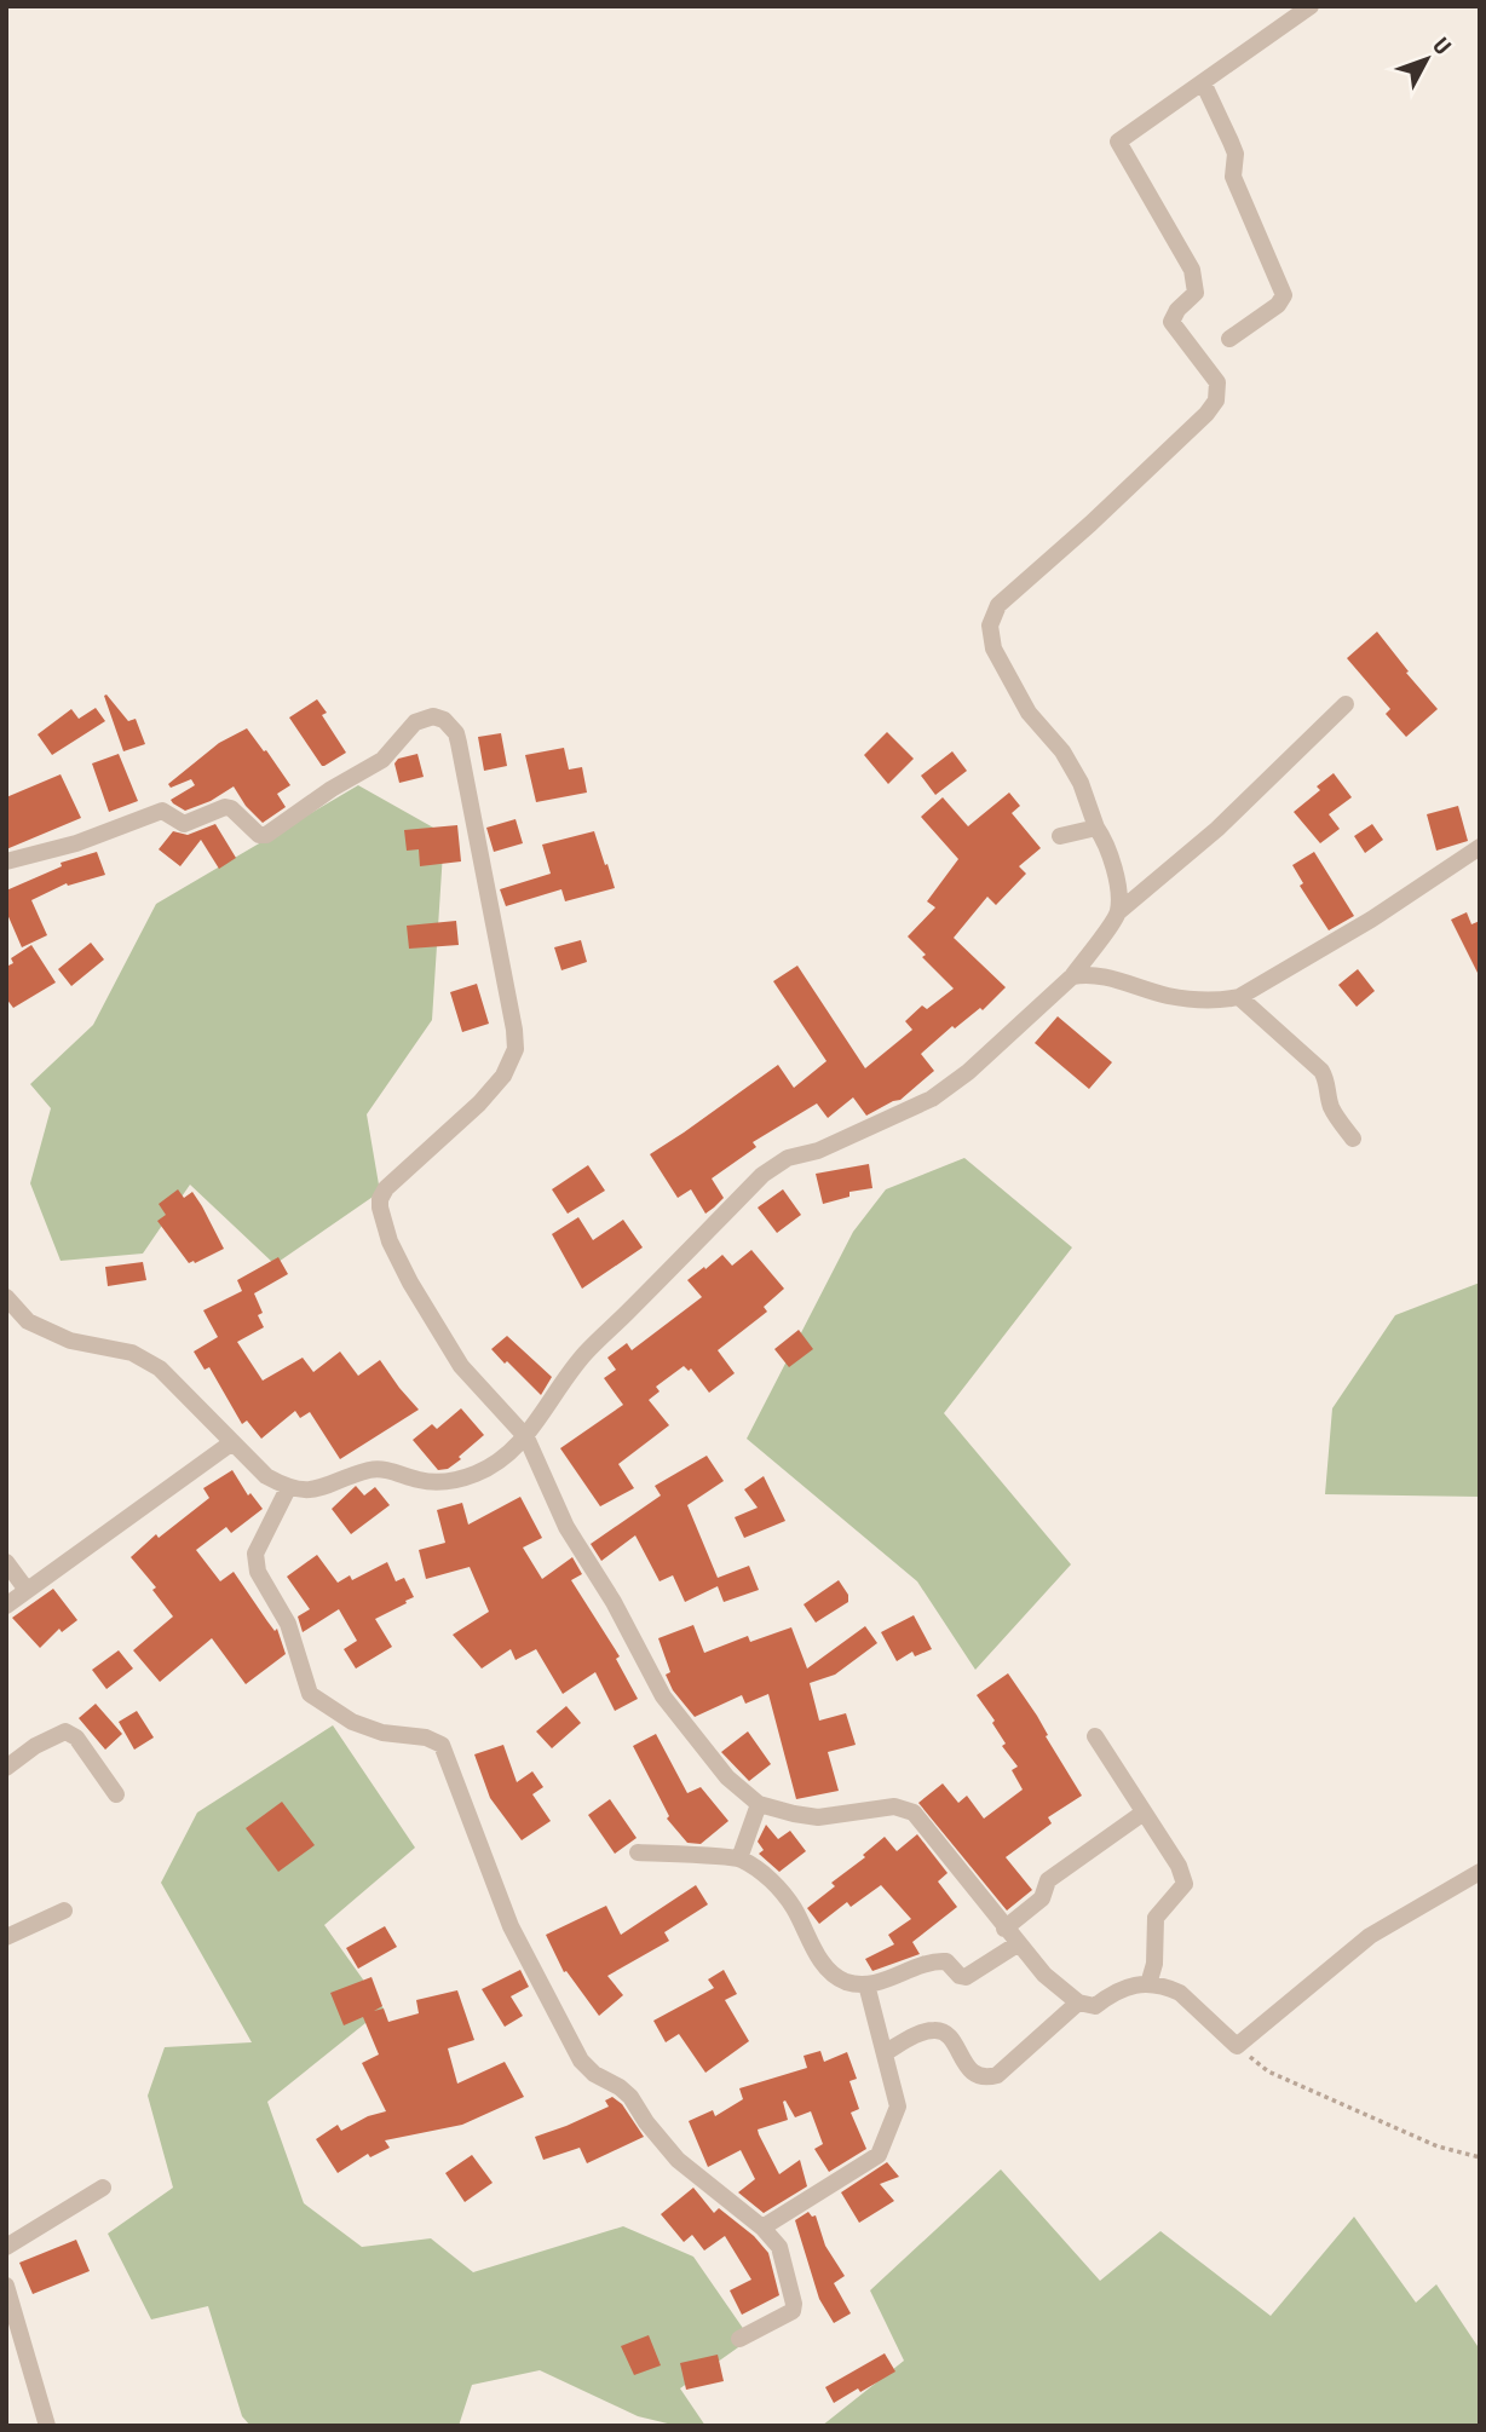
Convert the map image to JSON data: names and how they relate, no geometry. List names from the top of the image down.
{
  "north": "top right"
}
